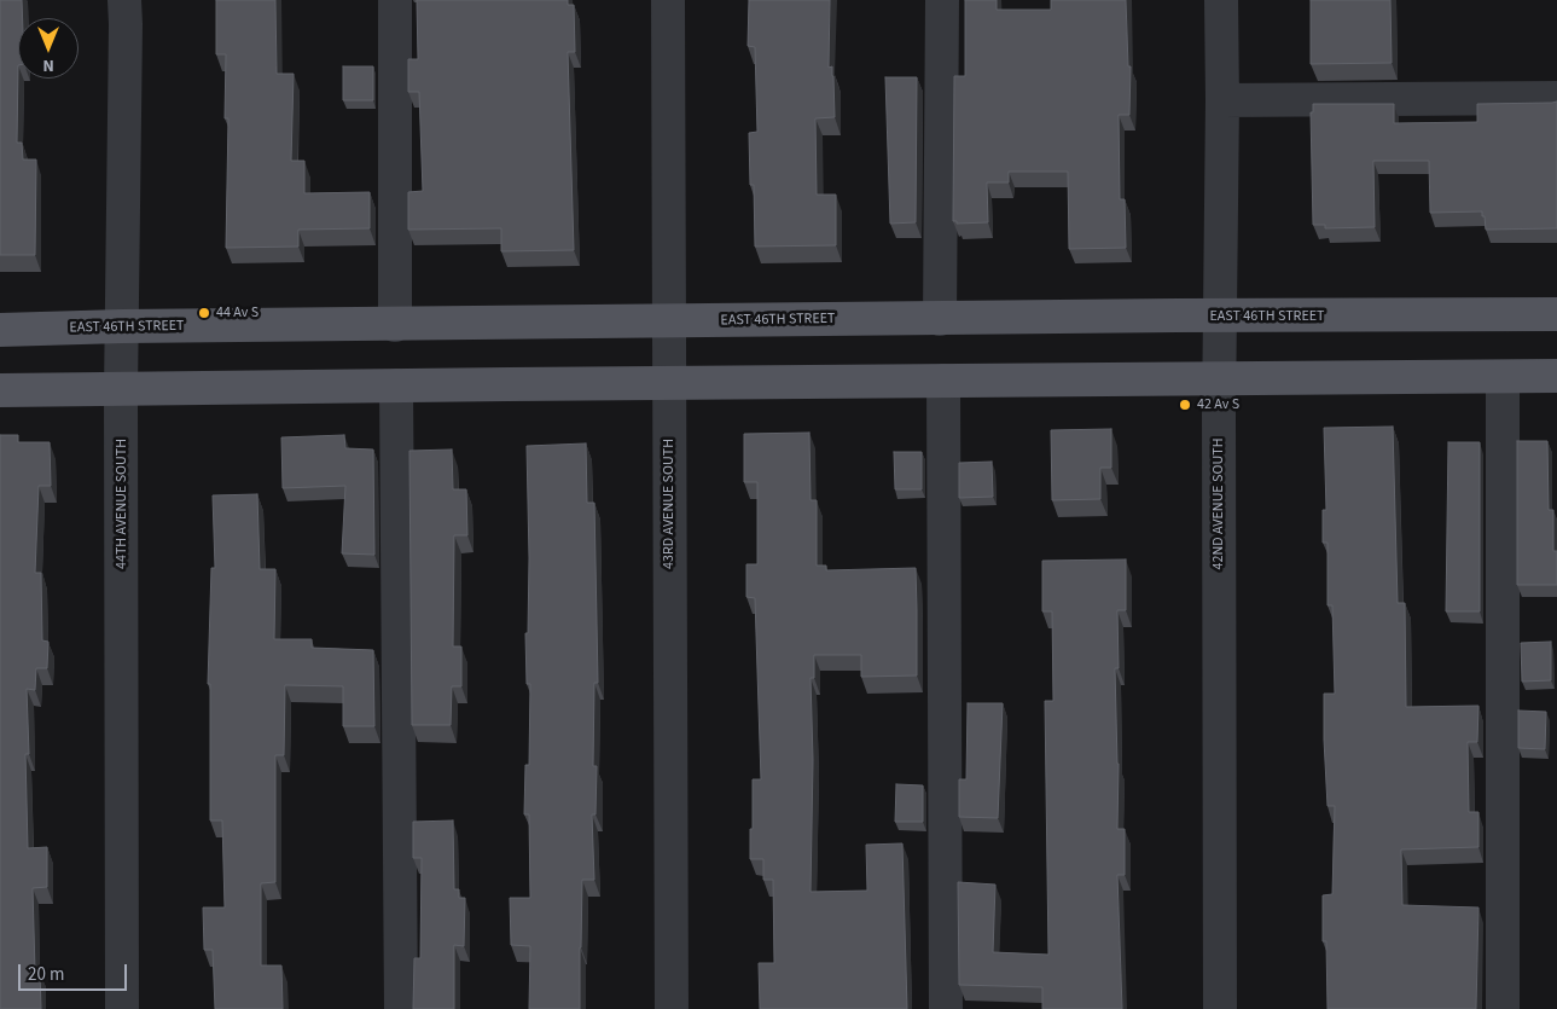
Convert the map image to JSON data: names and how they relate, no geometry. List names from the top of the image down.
{
  "streets": {
    "main road": ["EAST 46TH STREET"],
    "street": ["44TH AVENUE SOUTH", "43RD AVENUE SOUTH", "42ND AVENUE SOUTH"]
  },
  "crossings": [
    ["EAST 46TH STREET", "44TH AVENUE SOUTH"],
    ["EAST 46TH STREET", "43RD AVENUE SOUTH"],
    ["EAST 46TH STREET", "42ND AVENUE SOUTH"]
  ],
  "places": ["44 Av S", "42 Av S"],
  "scale_bar": "20 m",
  "north": "bottom"
}
